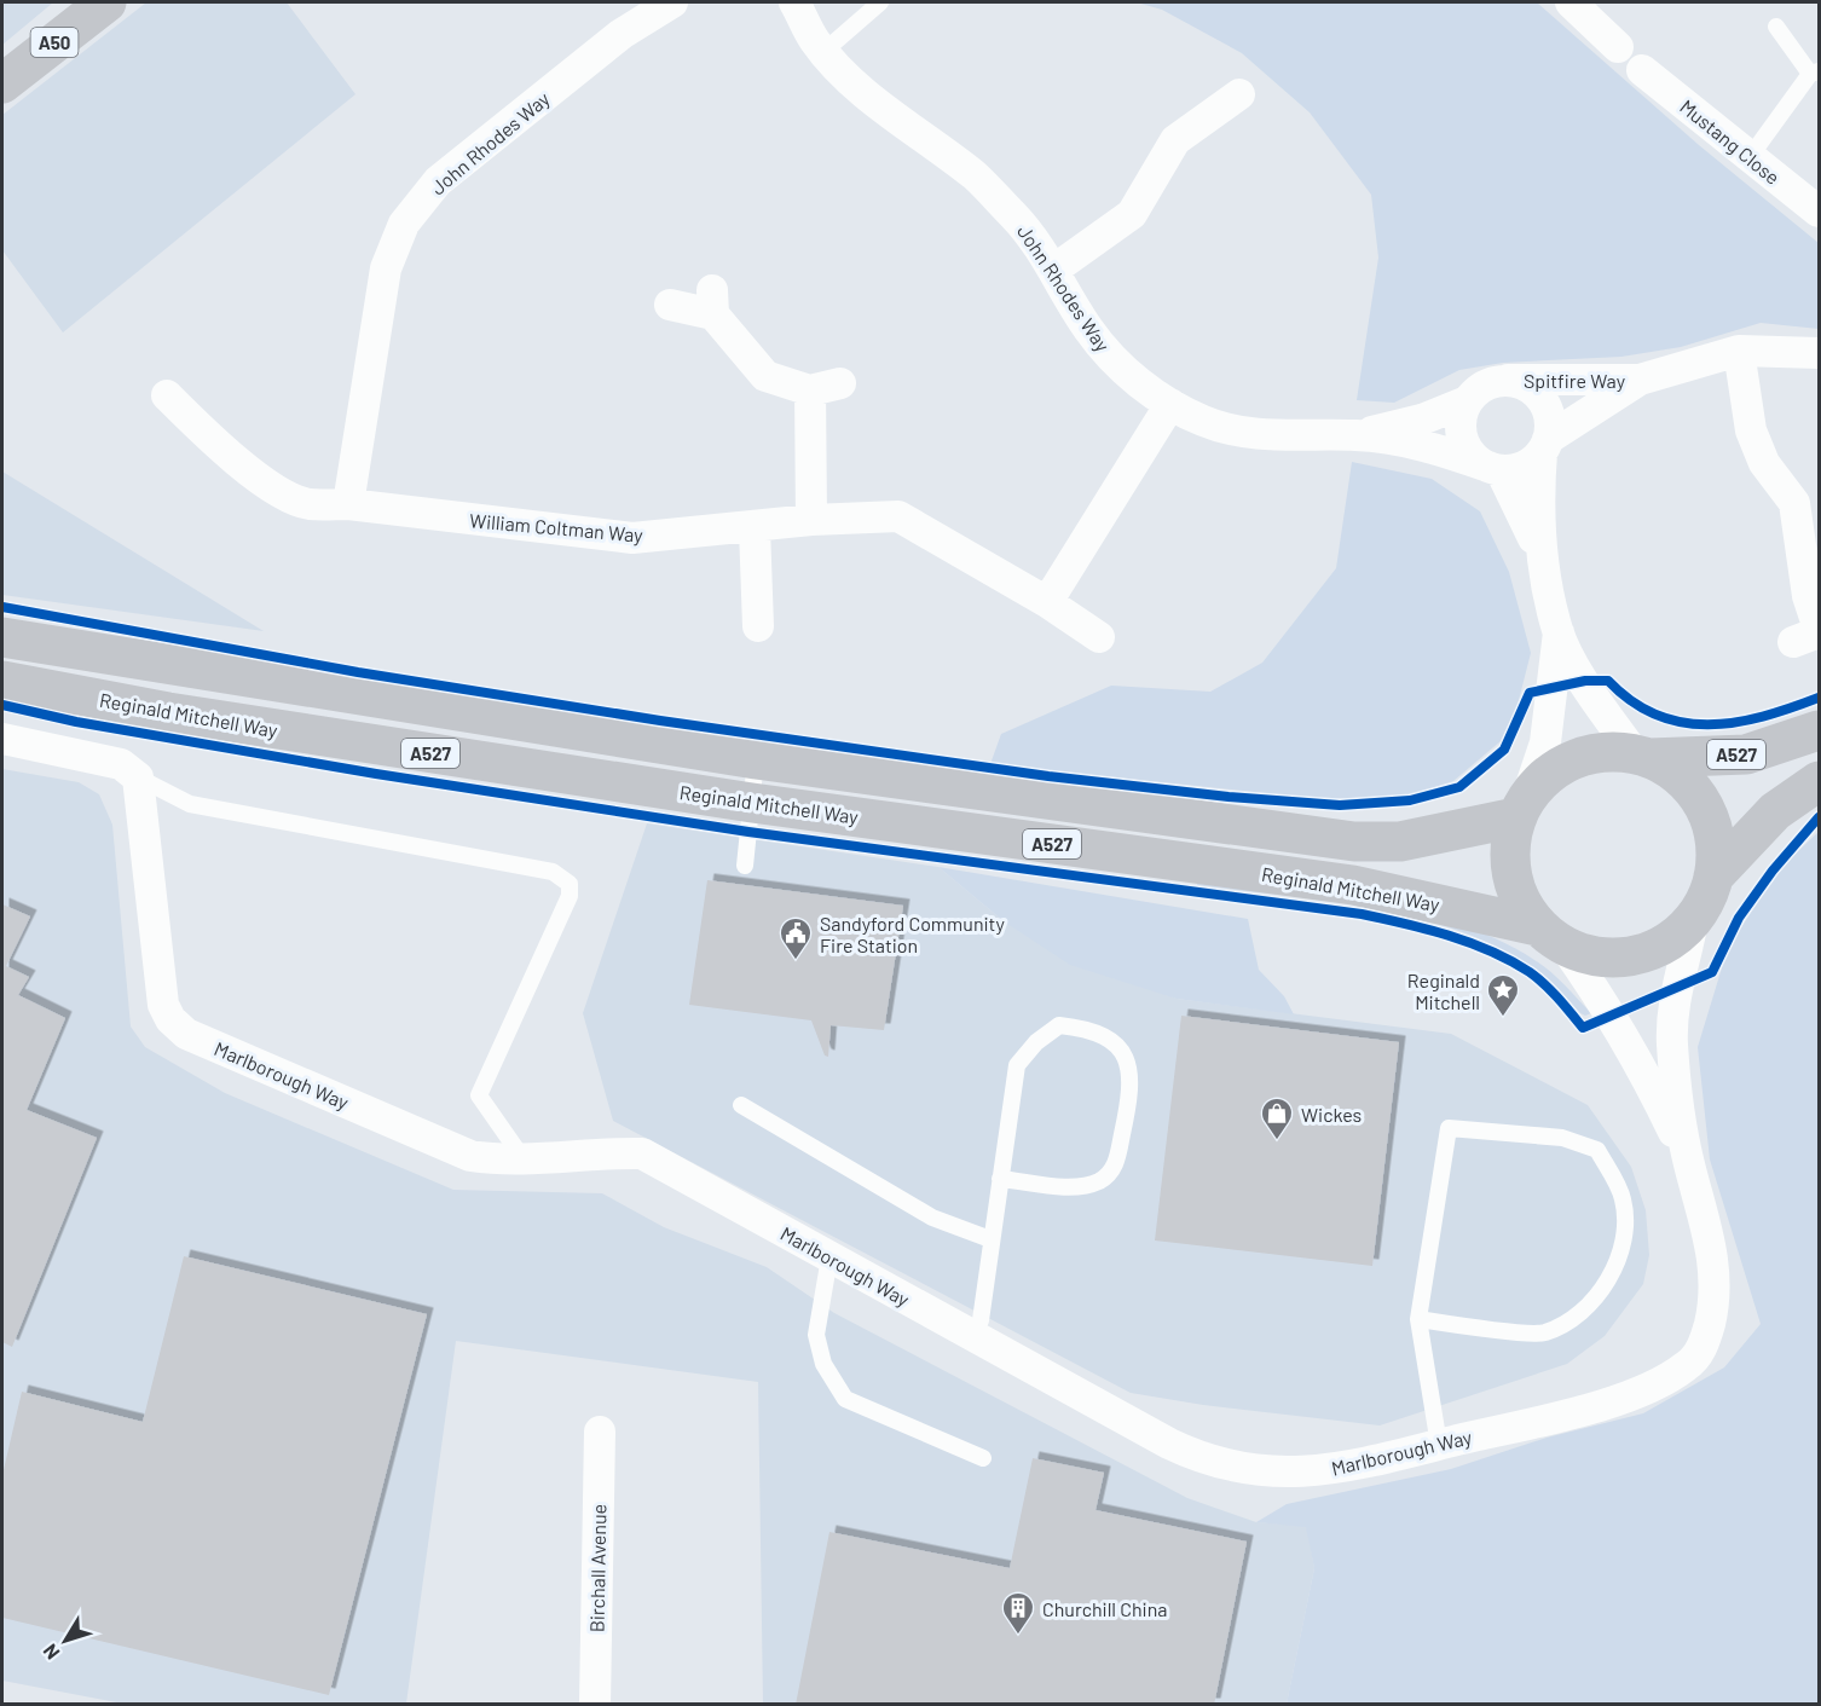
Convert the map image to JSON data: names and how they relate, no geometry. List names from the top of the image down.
{
  "streets": {
    "main road": ["A50", "Reginald Mitchell Way", "A527"],
    "street": [
      "Mustang Close",
      "John Rhodes Way",
      "Spitfire Way",
      "William Coltman Way",
      "Marlborough Way",
      "Birchall Avenue"
    ]
  },
  "crossings": [
    ["John Rhodes Way", "Spitfire Way"],
    ["John Rhodes Way", "William Coltman Way"],
    ["Reginald Mitchell Way", "A527"],
    ["Reginald Mitchell Way", "Marlborough Way"],
    ["A527", "Marlborough Way"]
  ],
  "places": {
    "public building": ["Sandyford Community Fire Station"],
    "place": ["Reginald Mitchell"],
    "shop": ["Wickes"],
    "building": ["Churchill China"]
  },
  "north": "bottom left"
}
